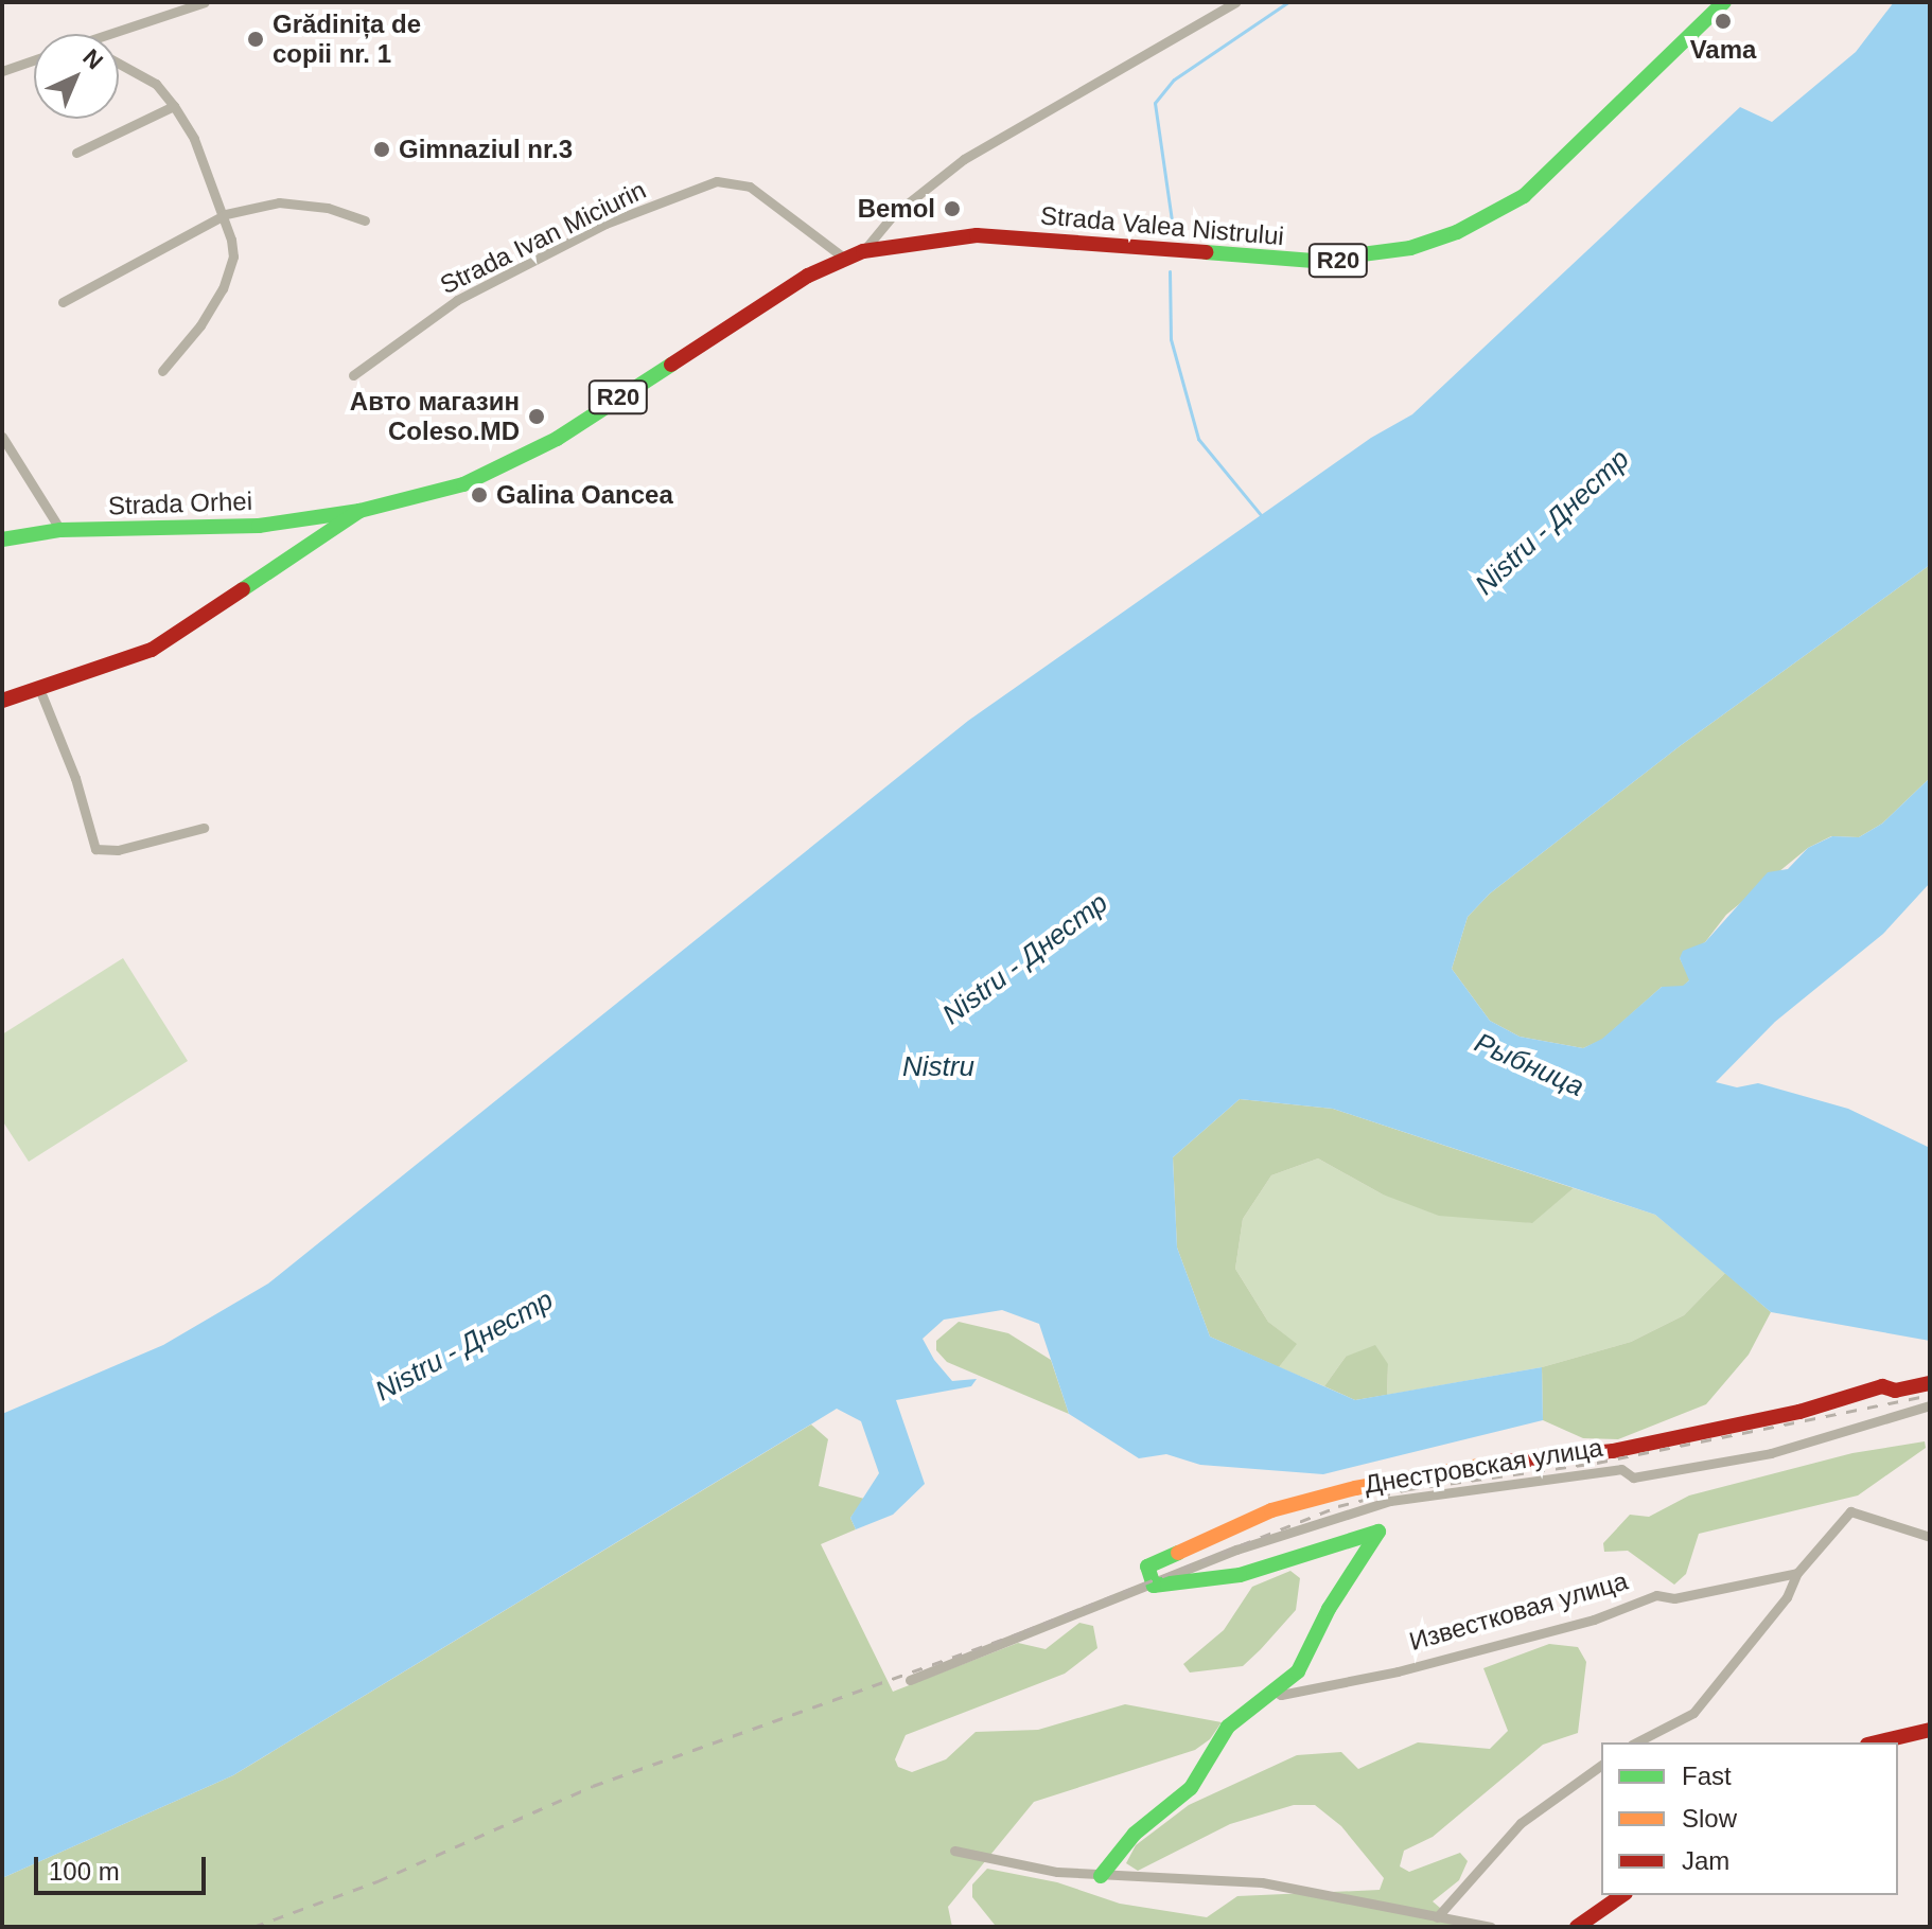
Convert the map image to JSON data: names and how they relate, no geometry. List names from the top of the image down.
{
  "streets": {
    "main road": ["Strada Valea Nistrului", "R20", "Strada Orhei"],
    "street": ["Strada Ivan Miciurin", "Днестровская улица", "Известковая улица"]
  },
  "crossings": [
    ["Strada Valea Nistrului", "R20"],
    ["Strada Ivan Miciurin", "R20"],
    ["R20", "Strada Orhei"]
  ],
  "water": ["Nistru - Днестр", "Рыбница", "Nistru"],
  "places": [
    "Vama",
    "Grădinița de copii nr. 1",
    "Gimnaziul nr.3",
    "Bemol",
    "Авто магазин Coleso.MD",
    "Galina Oancea"
  ],
  "legend": ["Fast", "Slow", "Jam"],
  "scale_bar": "100 m",
  "north": "top right"
}
